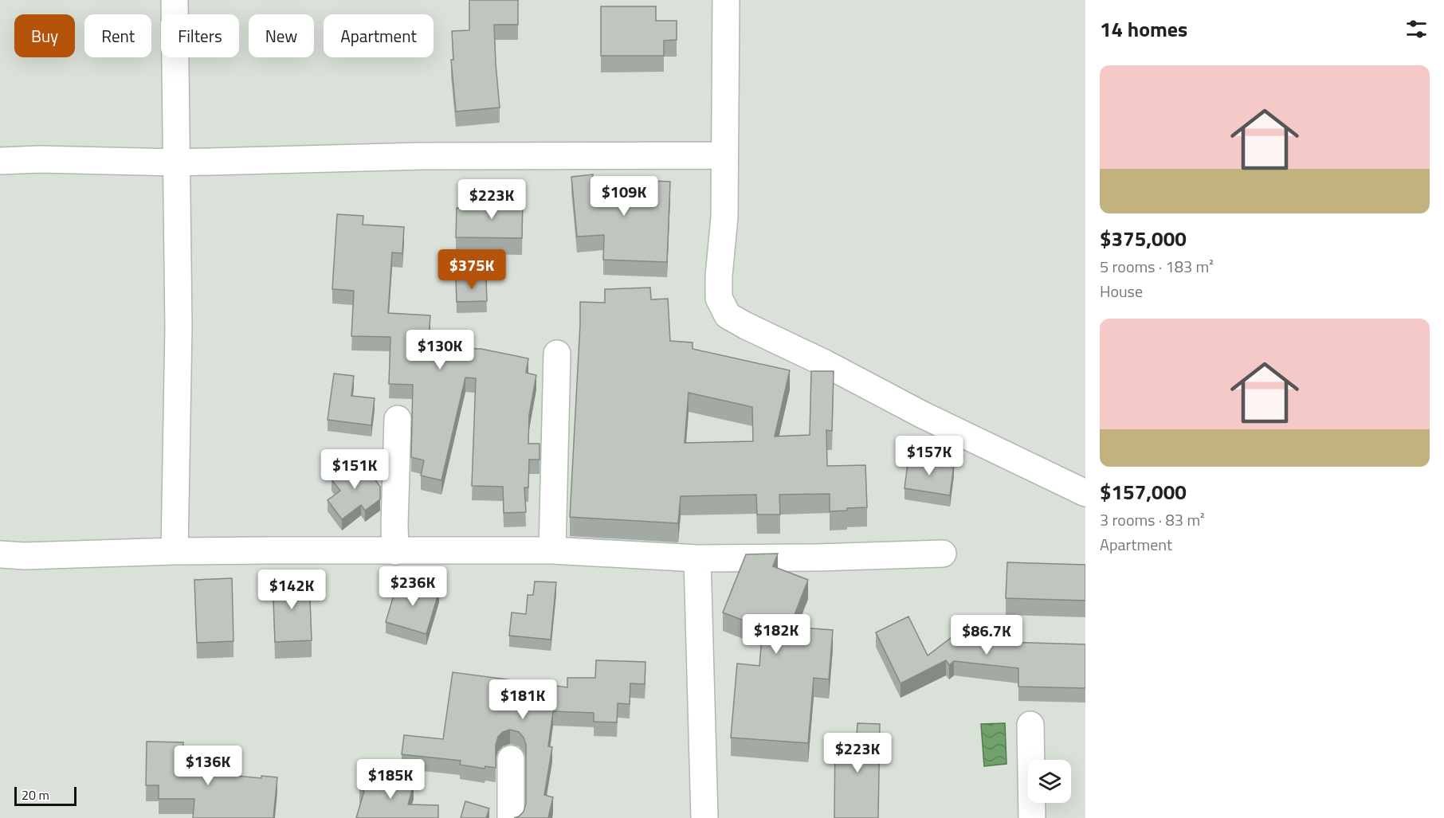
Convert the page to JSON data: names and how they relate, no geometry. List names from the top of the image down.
{
  "scale_bar": "20 m",
  "page": {
    "heading": "14 homes",
    "chip": [
      "Buy",
      "Rent",
      "Filters",
      "New",
      "Apartment"
    ],
    "list": [
      {
        "name": "$375,000",
        "note": "5 rooms · 183 m² · House"
      },
      {
        "name": "$157,000",
        "note": "3 rooms · 83 m² · Apartment"
      }
    ],
    "price": [
      "$109K",
      "$223K",
      "$375K",
      "$130K",
      "$157K",
      "$151K",
      "$236K",
      "$142K",
      "$182K",
      "$86.7K",
      "$181K",
      "$223K",
      "$136K",
      "$185K"
    ],
    "scale": "20 m"
  }
}
